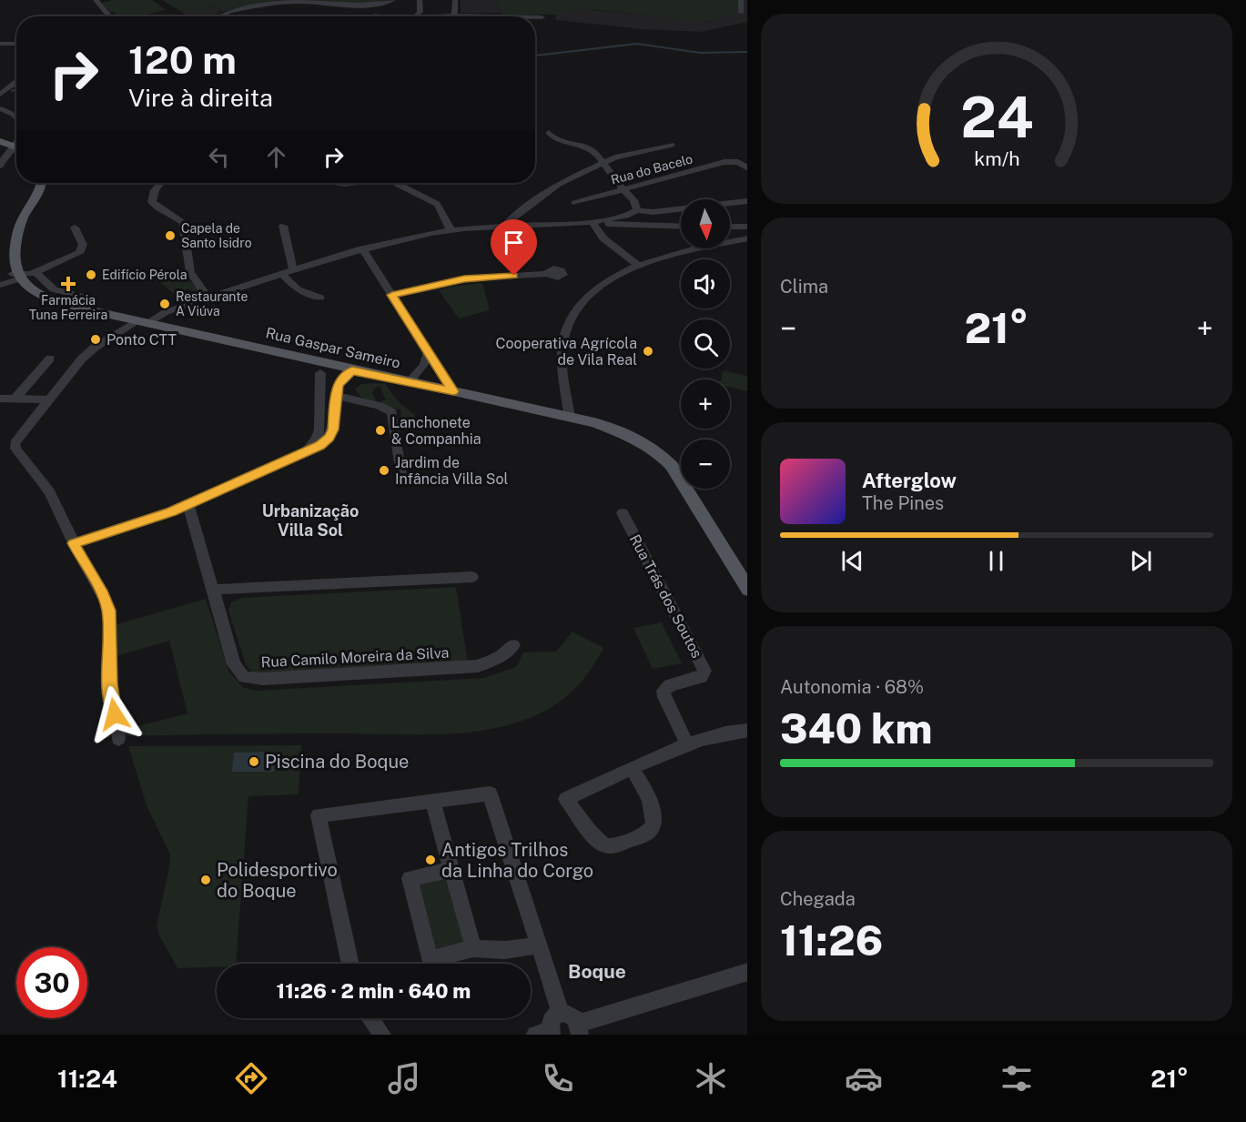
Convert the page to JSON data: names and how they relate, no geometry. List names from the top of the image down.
{
  "streets": {
    "main road": ["Rua Gaspar Sameiro"],
    "street": ["Rua do Bacelo", "Rua Trás dos Soutos", "Rua Camilo Moreira da Silva"]
  },
  "districts": ["Urbanização Villa Sol", "Boque"],
  "places": {
    "other": [
      "Capela de Santo Isidro",
      "Edifício Pérola",
      "Restaurante A Viúva",
      "Ponto CTT",
      "Cooperativa Agrícola de Vila Real",
      "Lanchonete & Companhia",
      "Jardim de Infância Villa Sol",
      "Piscina do Boque",
      "Antigos Trilhos da Linha do Corgo",
      "Polidesportivo do Boque"
    ],
    "health": ["Farmácia Tuna Ferreira"]
  },
  "north": "bottom",
  "page": {
    "turn": ["120 m", "Vire à direita"],
    "map_buttons": ["+", "−"],
    "tile": [
      "Clima",
      ["Autonomia · 68%", "340 km"],
      ["Chegada", "11:26"]
    ],
    "heat": ["−", "21°", "+"],
    "song": ["Afterglow", "The Pines"],
    "limit": "30",
    "trip": "11:26 · 2 min · 640 m",
    "tabs": ["11:24", "21°"],
    "gauge": ["24", "km/h"]
  }
}
